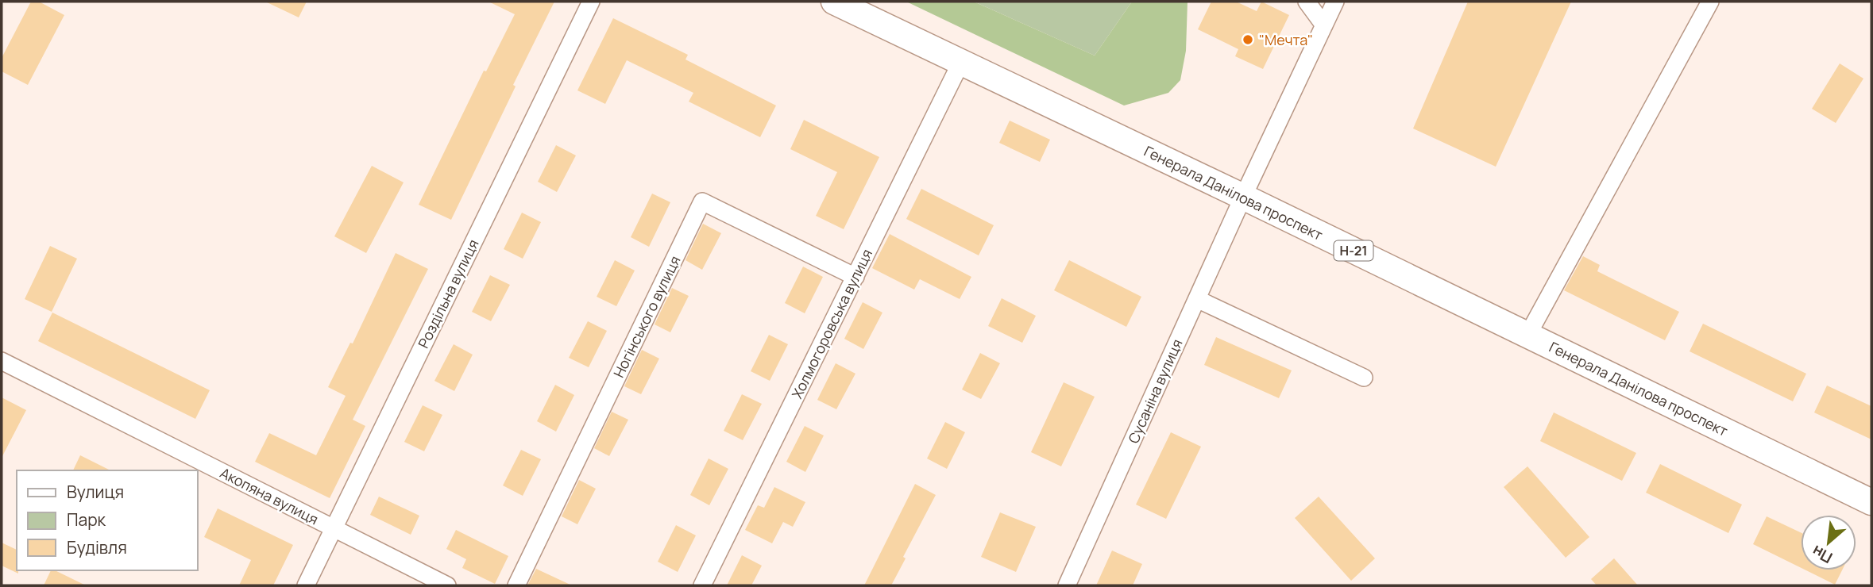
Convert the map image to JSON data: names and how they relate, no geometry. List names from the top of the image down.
{
  "streets": {
    "main road": ["Генерала Данілова проспект", "Н-21"],
    "street": [
      "Роздільна вулиця",
      "Ногінського вулиця",
      "Холмогоровська вулиця",
      "Сусаніна вулиця",
      "Акопяна вулиця"
    ]
  },
  "crossings": [
    ["Генерала Данілова проспект", "Холмогоровська вулиця"],
    ["Генерала Данілова проспект", "Сусаніна вулиця"],
    ["Роздільна вулиця", "Акопяна вулиця"],
    ["Ногінського вулиця", "Холмогоровська вулиця"]
  ],
  "places": ["\"Мечта\""],
  "legend": ["Вулиця", "Парк", "Будівля"],
  "north": "bottom left"
}
